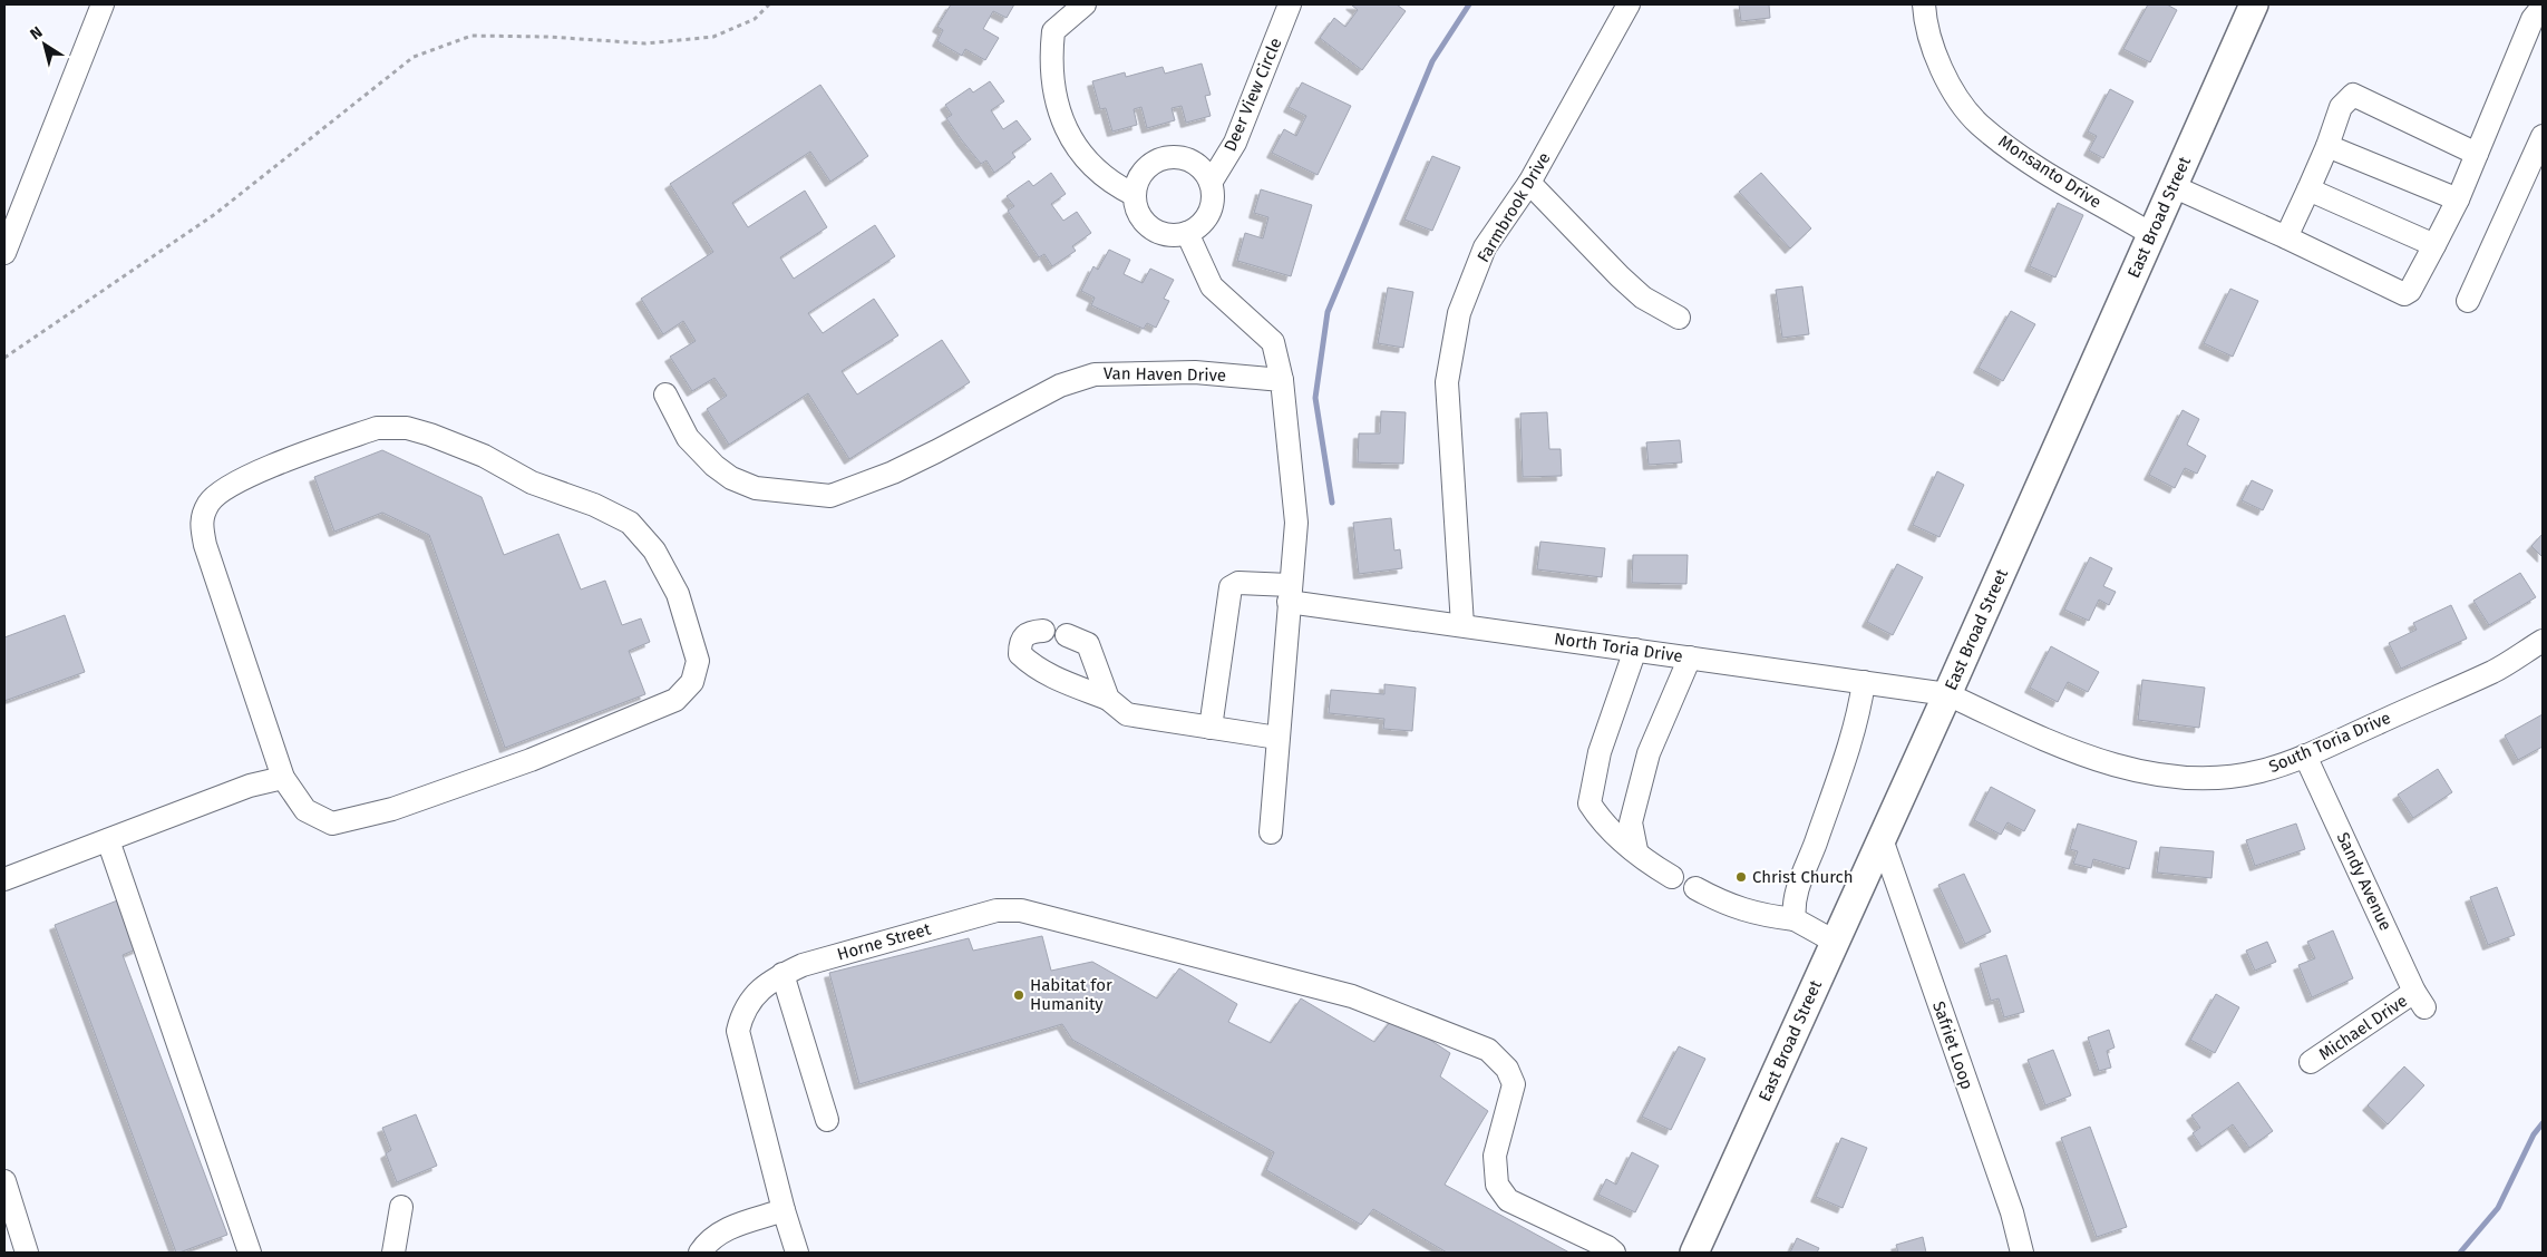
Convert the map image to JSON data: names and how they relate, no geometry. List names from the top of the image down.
{
  "streets": {
    "main road": ["East Broad Street"],
    "street": [
      "Deer View Circle",
      "Monsanto Drive",
      "Farmbrook Drive",
      "Van Haven Drive",
      "North Toria Drive",
      "South Toria Drive",
      "Sandy Avenue",
      "Horne Street",
      "Michael Drive",
      "Safriet Loop"
    ]
  },
  "crossings": [
    ["Monsanto Drive", "East Broad Street"],
    ["Farmbrook Drive", "North Toria Drive"],
    ["East Broad Street", "North Toria Drive"],
    ["East Broad Street", "South Toria Drive"],
    ["East Broad Street", "Safriet Loop"],
    ["North Toria Drive", "South Toria Drive"],
    ["South Toria Drive", "Sandy Avenue"],
    ["Sandy Avenue", "Michael Drive"]
  ],
  "places": ["Christ Church", "Habitat for Humanity"],
  "north": "top left"
}
